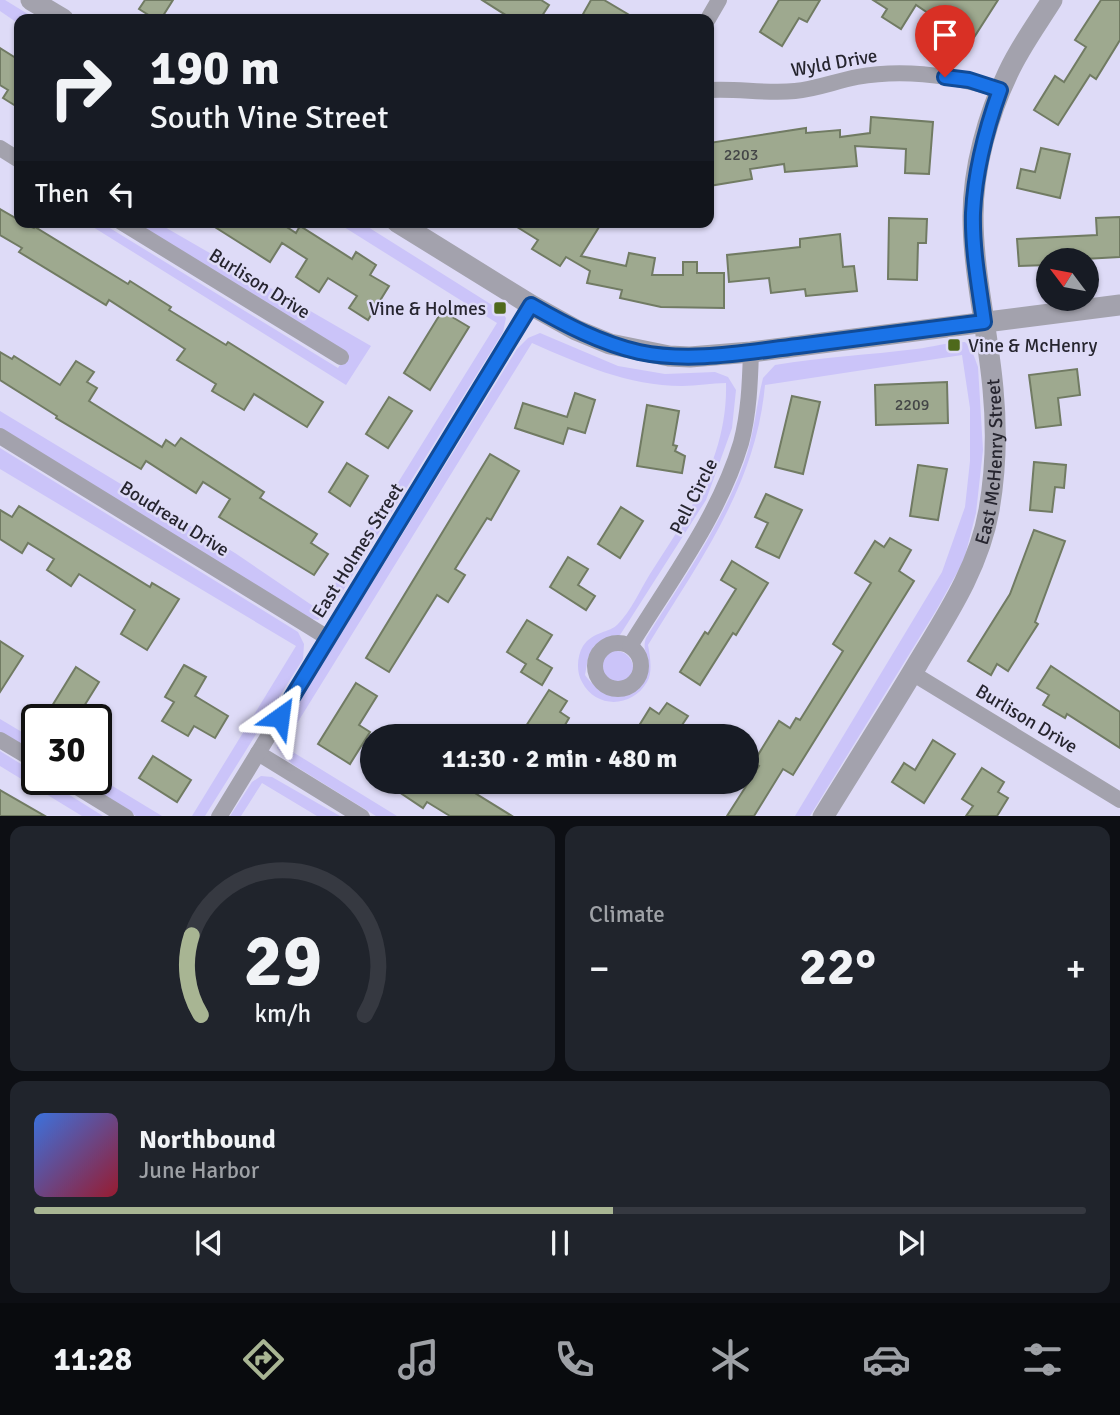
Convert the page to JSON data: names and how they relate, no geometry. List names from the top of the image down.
{
  "streets": {
    "street": [
      "Wyld Drive",
      "Burlison Drive",
      "East McHenry Street",
      "Pell Circle",
      "Boudreau Drive",
      "East Holmes Street"
    ]
  },
  "crossings": [
    ["Wyld Drive", "East McHenry Street"],
    ["Burlison Drive", "East McHenry Street"],
    ["Boudreau Drive", "East Holmes Street"]
  ],
  "places": {
    "transit": ["Vine & Holmes", "Vine & McHenry"]
  },
  "house_numbers": ["2203", "2209"],
  "north": "top left",
  "page": {
    "turn": ["190 m", "South Vine Street"],
    "then": "Then",
    "limit": "30",
    "trip": "11:30 · 2 min · 480 m",
    "tile": "Climate",
    "heat": ["−", "22°", "+"],
    "song": ["Northbound", "June Harbor"],
    "tabs": "11:28",
    "gauge": ["29", "km/h"]
  }
}
